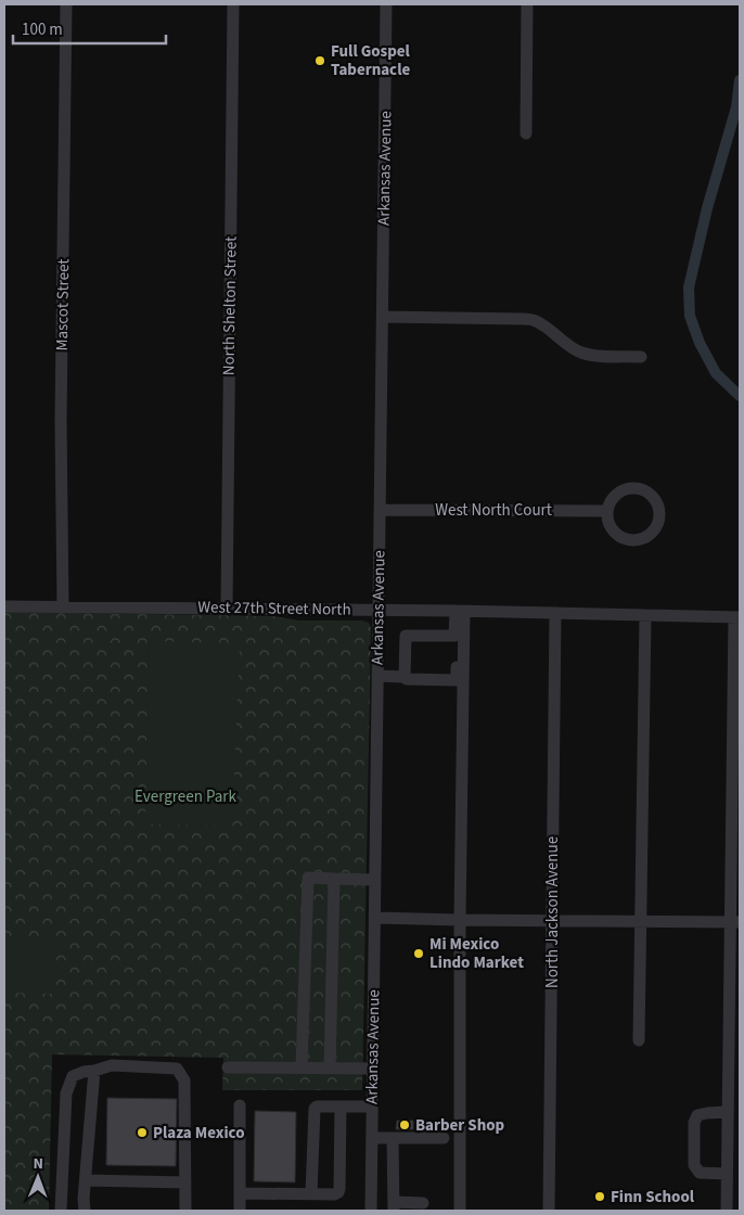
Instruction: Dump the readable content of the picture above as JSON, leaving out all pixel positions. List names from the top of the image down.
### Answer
{
  "streets": {
    "street": [
      "Arkansas Avenue",
      "Mascot Street",
      "North Shelton Street",
      "West North Court",
      "West 27th Street North",
      "North Jackson Avenue"
    ]
  },
  "crossings": [
    ["Arkansas Avenue", "West North Court"],
    ["Arkansas Avenue", "West 27th Street North"],
    ["Mascot Street", "West 27th Street North"],
    ["North Shelton Street", "West 27th Street North"],
    ["West 27th Street North", "North Jackson Avenue"]
  ],
  "parks": ["Evergreen Park"],
  "places": [
    "Full Gospel Tabernacle",
    "Mi Mexico Lindo Market",
    "Barber Shop",
    "Plaza Mexico",
    "Finn School"
  ],
  "scale_bar": "100 m",
  "north": "top"
}
